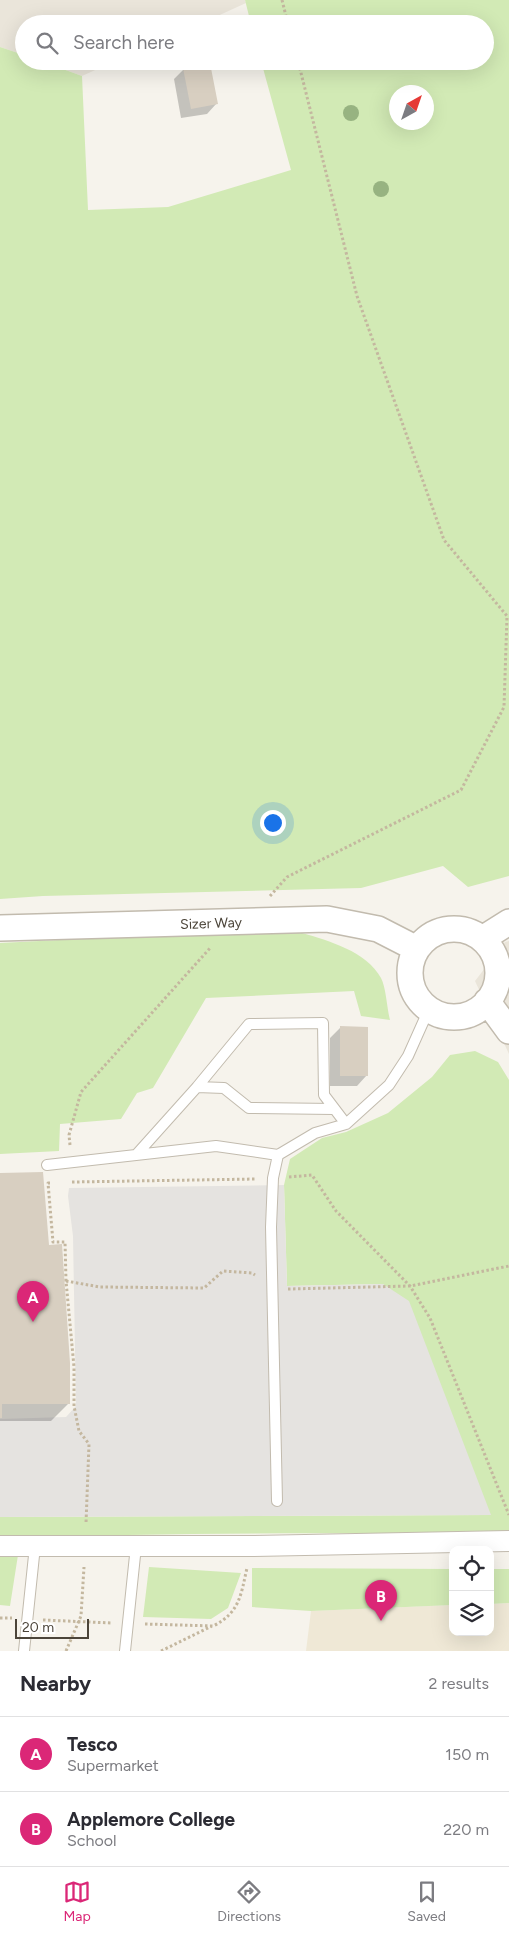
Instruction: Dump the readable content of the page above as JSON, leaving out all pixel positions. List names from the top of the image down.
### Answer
{
  "streets": {
    "street": ["Sizer Way"]
  },
  "scale_bar": "20 m",
  "north": "top right",
  "page": {
    "search": "Search here",
    "pins": ["A", "B"],
    "scale": "20 m",
    "heading": ["Nearby", "2 results"],
    "list": [
      {
        "mark": "A",
        "name": "Tesco",
        "note": "Supermarket",
        "value": "150 m"
      },
      {
        "mark": "B",
        "name": "Applemore College",
        "note": "School",
        "value": "220 m"
      }
    ],
    "nav": ["Map", "Directions", "Saved"]
  }
}
